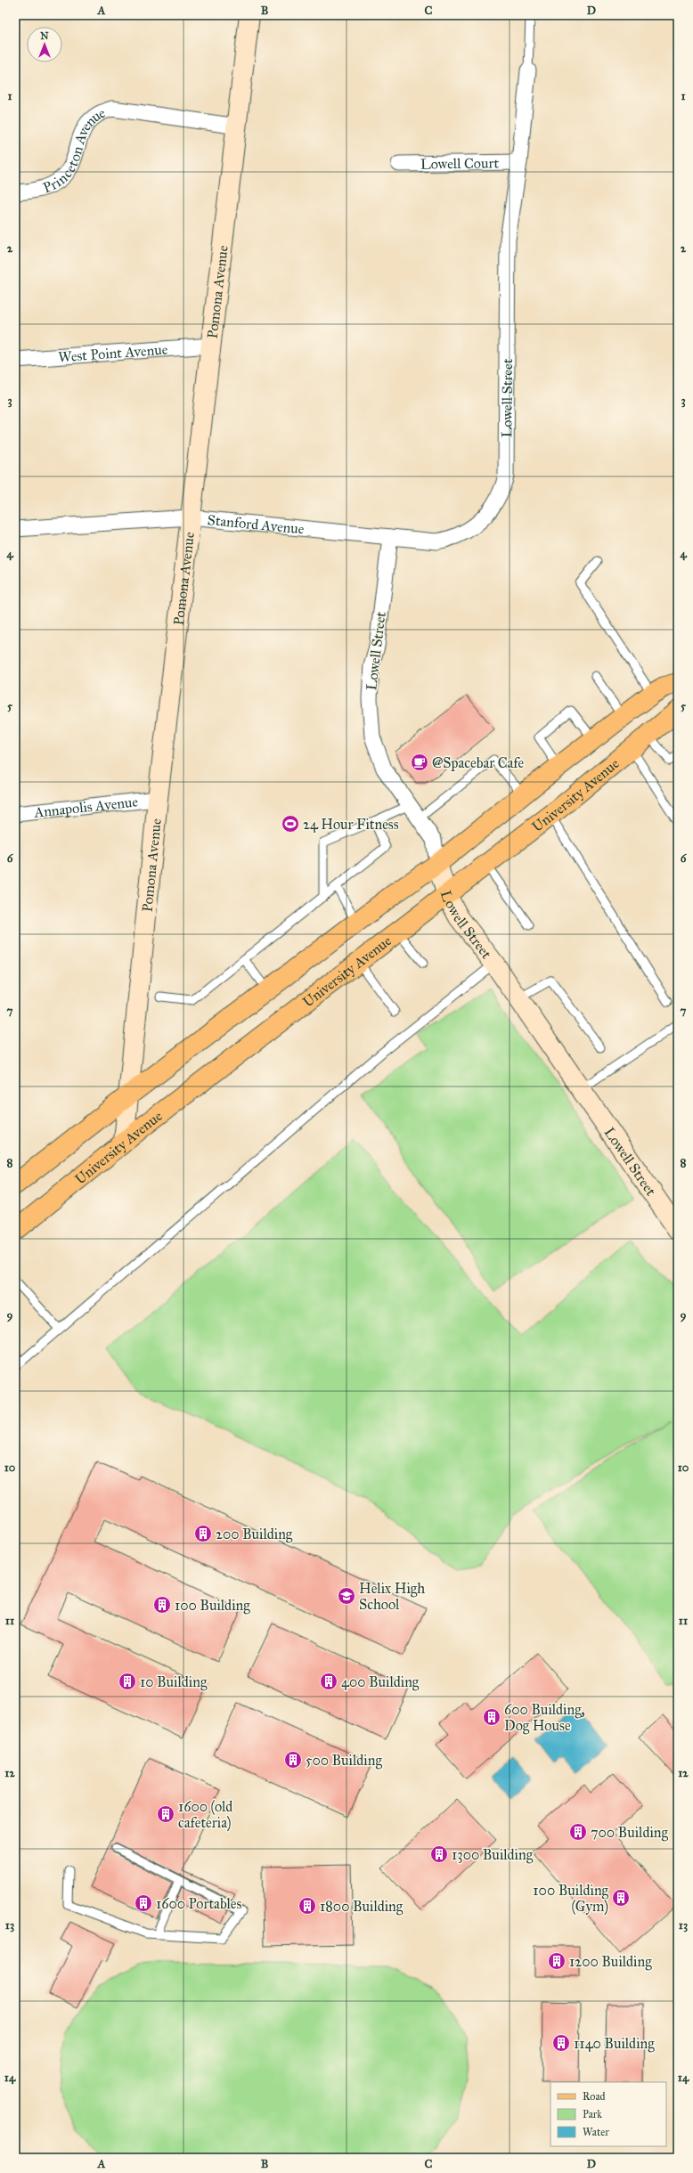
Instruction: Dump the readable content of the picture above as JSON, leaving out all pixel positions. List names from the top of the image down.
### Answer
{
  "streets": {
    "main road": ["University Avenue"],
    "street": [
      "Princeton Avenue",
      "Lowell Court",
      "Pomona Avenue",
      "West Point Avenue",
      "Lowell Street",
      "Stanford Avenue",
      "Annapolis Avenue"
    ]
  },
  "crossings": [
    ["Princeton Avenue", "Pomona Avenue"],
    ["Lowell Court", "Lowell Street"],
    ["Pomona Avenue", "West Point Avenue"],
    ["Pomona Avenue", "Stanford Avenue"],
    ["Pomona Avenue", "University Avenue"],
    ["Pomona Avenue", "Annapolis Avenue"],
    ["Lowell Street", "Stanford Avenue"],
    ["Lowell Street", "University Avenue"]
  ],
  "places": {
    "cafe": ["@Spacebar Cafe"],
    "sports": ["24 Hour Fitness"],
    "building": [
      "200 Building",
      "100 Building",
      "10 Building",
      "400 Building",
      "600 Building, Dog House",
      "500 Building",
      "1600 (old cafeteria)",
      "700 Building",
      "1300 Building",
      "100 Building (Gym)",
      "1600 Portables",
      "1800 Building",
      "1200 Building",
      "1140 Building"
    ],
    "school or university": ["Helix High School"]
  },
  "legend": ["Road", "Park", "Water"],
  "north": "top",
  "grid": {
    "columns": [
      "A",
      "B",
      "C",
      "D"
    ],
    "rows": [
      "1",
      "2",
      "3",
      "4",
      "5",
      "6",
      "7",
      "8",
      "9",
      "10",
      "11",
      "12",
      "13",
      "14"
    ]
  }
}
